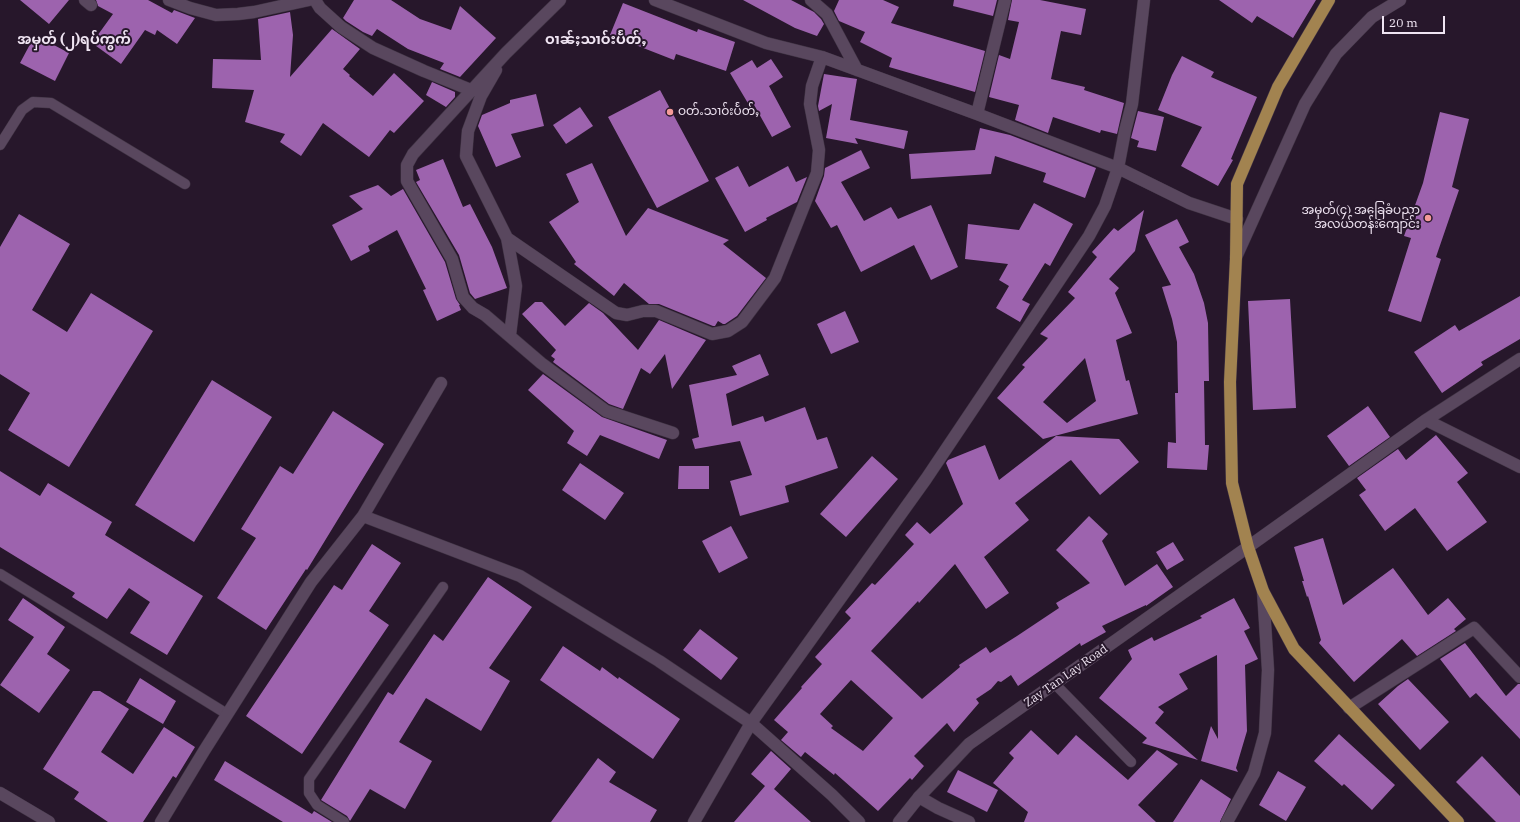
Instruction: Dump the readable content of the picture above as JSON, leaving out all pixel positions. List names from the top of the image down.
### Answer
{
  "streets": {
    "street": ["Zay Tan Lay Road"]
  },
  "districts": ["အမှတ် (၂)ရပ်ကွက်", "ဝၢၼ်ႈသၢဝ်းပႅတ်ႇ"],
  "places": ["ဝတ်ႉသၢဝ်းပႅတ်ႇ", "အမှတ်(၄) အခြေခံပညာ အလယ်တန်းကျောင်း"],
  "scale_bar": "20 m"
}
